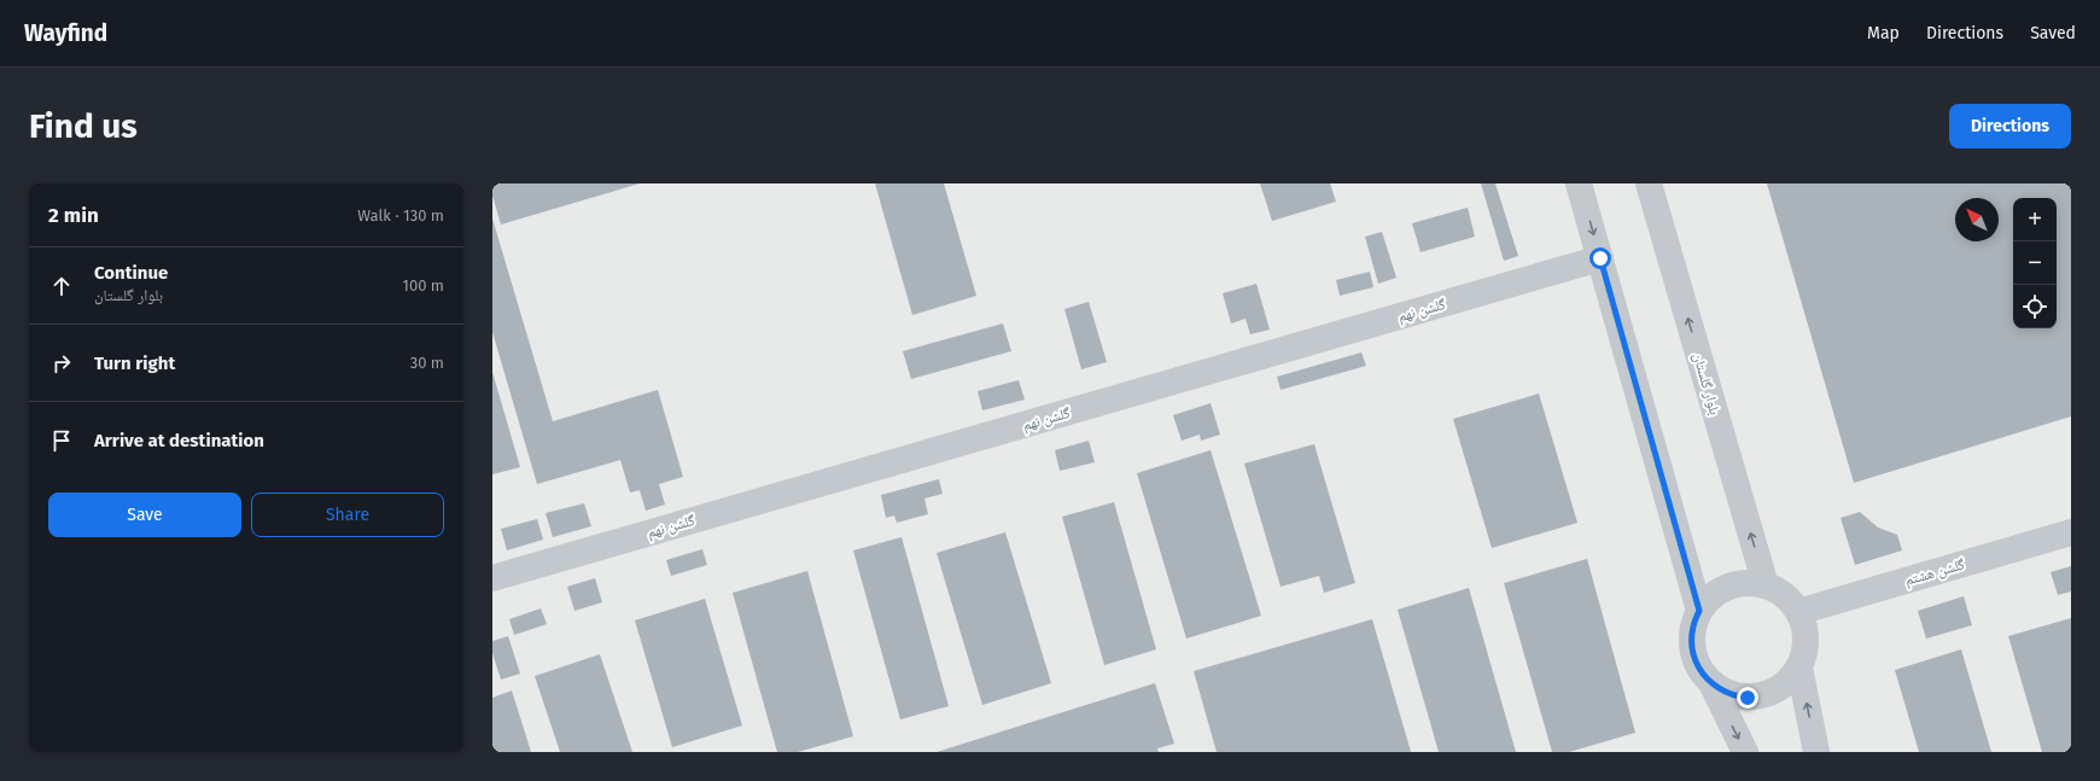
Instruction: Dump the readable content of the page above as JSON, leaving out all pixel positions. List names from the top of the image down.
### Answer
{
  "streets": {
    "street": ["گلشن نهم", "بلوار گلستان", "گلشن هشتم"]
  },
  "crossings": [
    ["بلوار گلستان", "گلشن هشتم"]
  ],
  "north": "top left",
  "page": {
    "header": "Wayfind",
    "nav": ["Map", "Directions", "Saved"],
    "buttons": [
      "Directions",
      ["Save", "Share"]
    ],
    "title": "Find us",
    "heading": ["2 min", "Walk · 130 m"],
    "map_buttons": ["+", "−"],
    "list": [
      ["Continue", "بلوار گلستان", "100 m"],
      ["Turn right", "30 m"],
      "Arrive at destination"
    ]
  }
}
